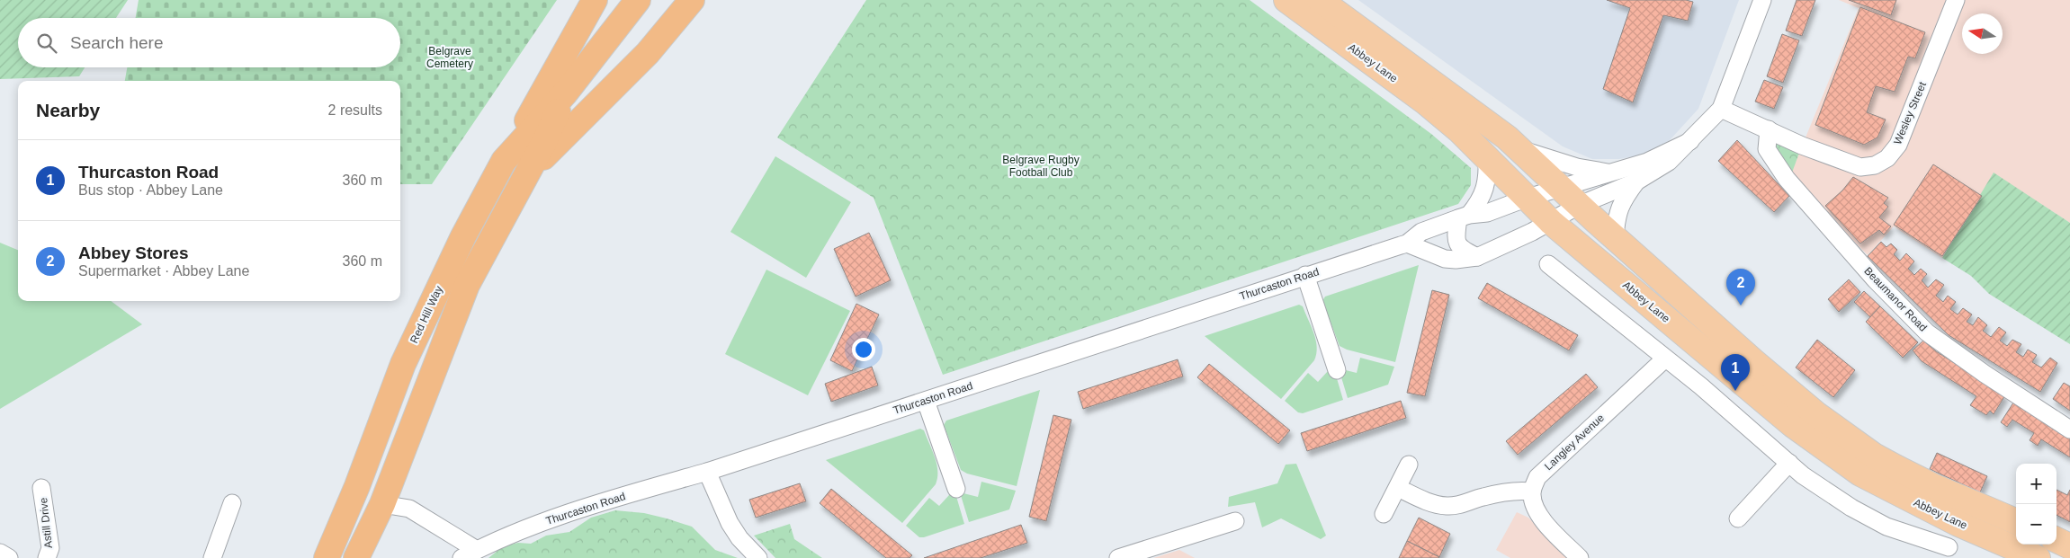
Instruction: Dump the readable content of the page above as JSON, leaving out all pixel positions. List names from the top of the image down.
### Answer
{
  "streets": {
    "highway": ["Red Hill Way"],
    "main road": ["Abbey Lane"],
    "street": [
      "Wesley Street",
      "Thurcaston Road",
      "Beaumanor Road",
      "Langley Avenue",
      "Astill Drive"
    ]
  },
  "crossings": [
    ["Abbey Lane", "Thurcaston Road"],
    ["Wesley Street", "Thurcaston Road"],
    ["Wesley Street", "Beaumanor Road"]
  ],
  "parks": ["Belgrave Cemetery", "Belgrave Rugby Football Club"],
  "north": "left",
  "page": {
    "search": "Search here",
    "heading": ["Nearby", "2 results"],
    "list": [
      {
        "mark": "1",
        "name": "Thurcaston Road",
        "note": "Bus stop · Abbey Lane",
        "value": "360 m"
      },
      {
        "mark": "2",
        "name": "Abbey Stores",
        "note": "Supermarket · Abbey Lane",
        "value": "360 m"
      }
    ],
    "pins": ["2", "1"],
    "map_buttons": ["+", "−"]
  }
}
